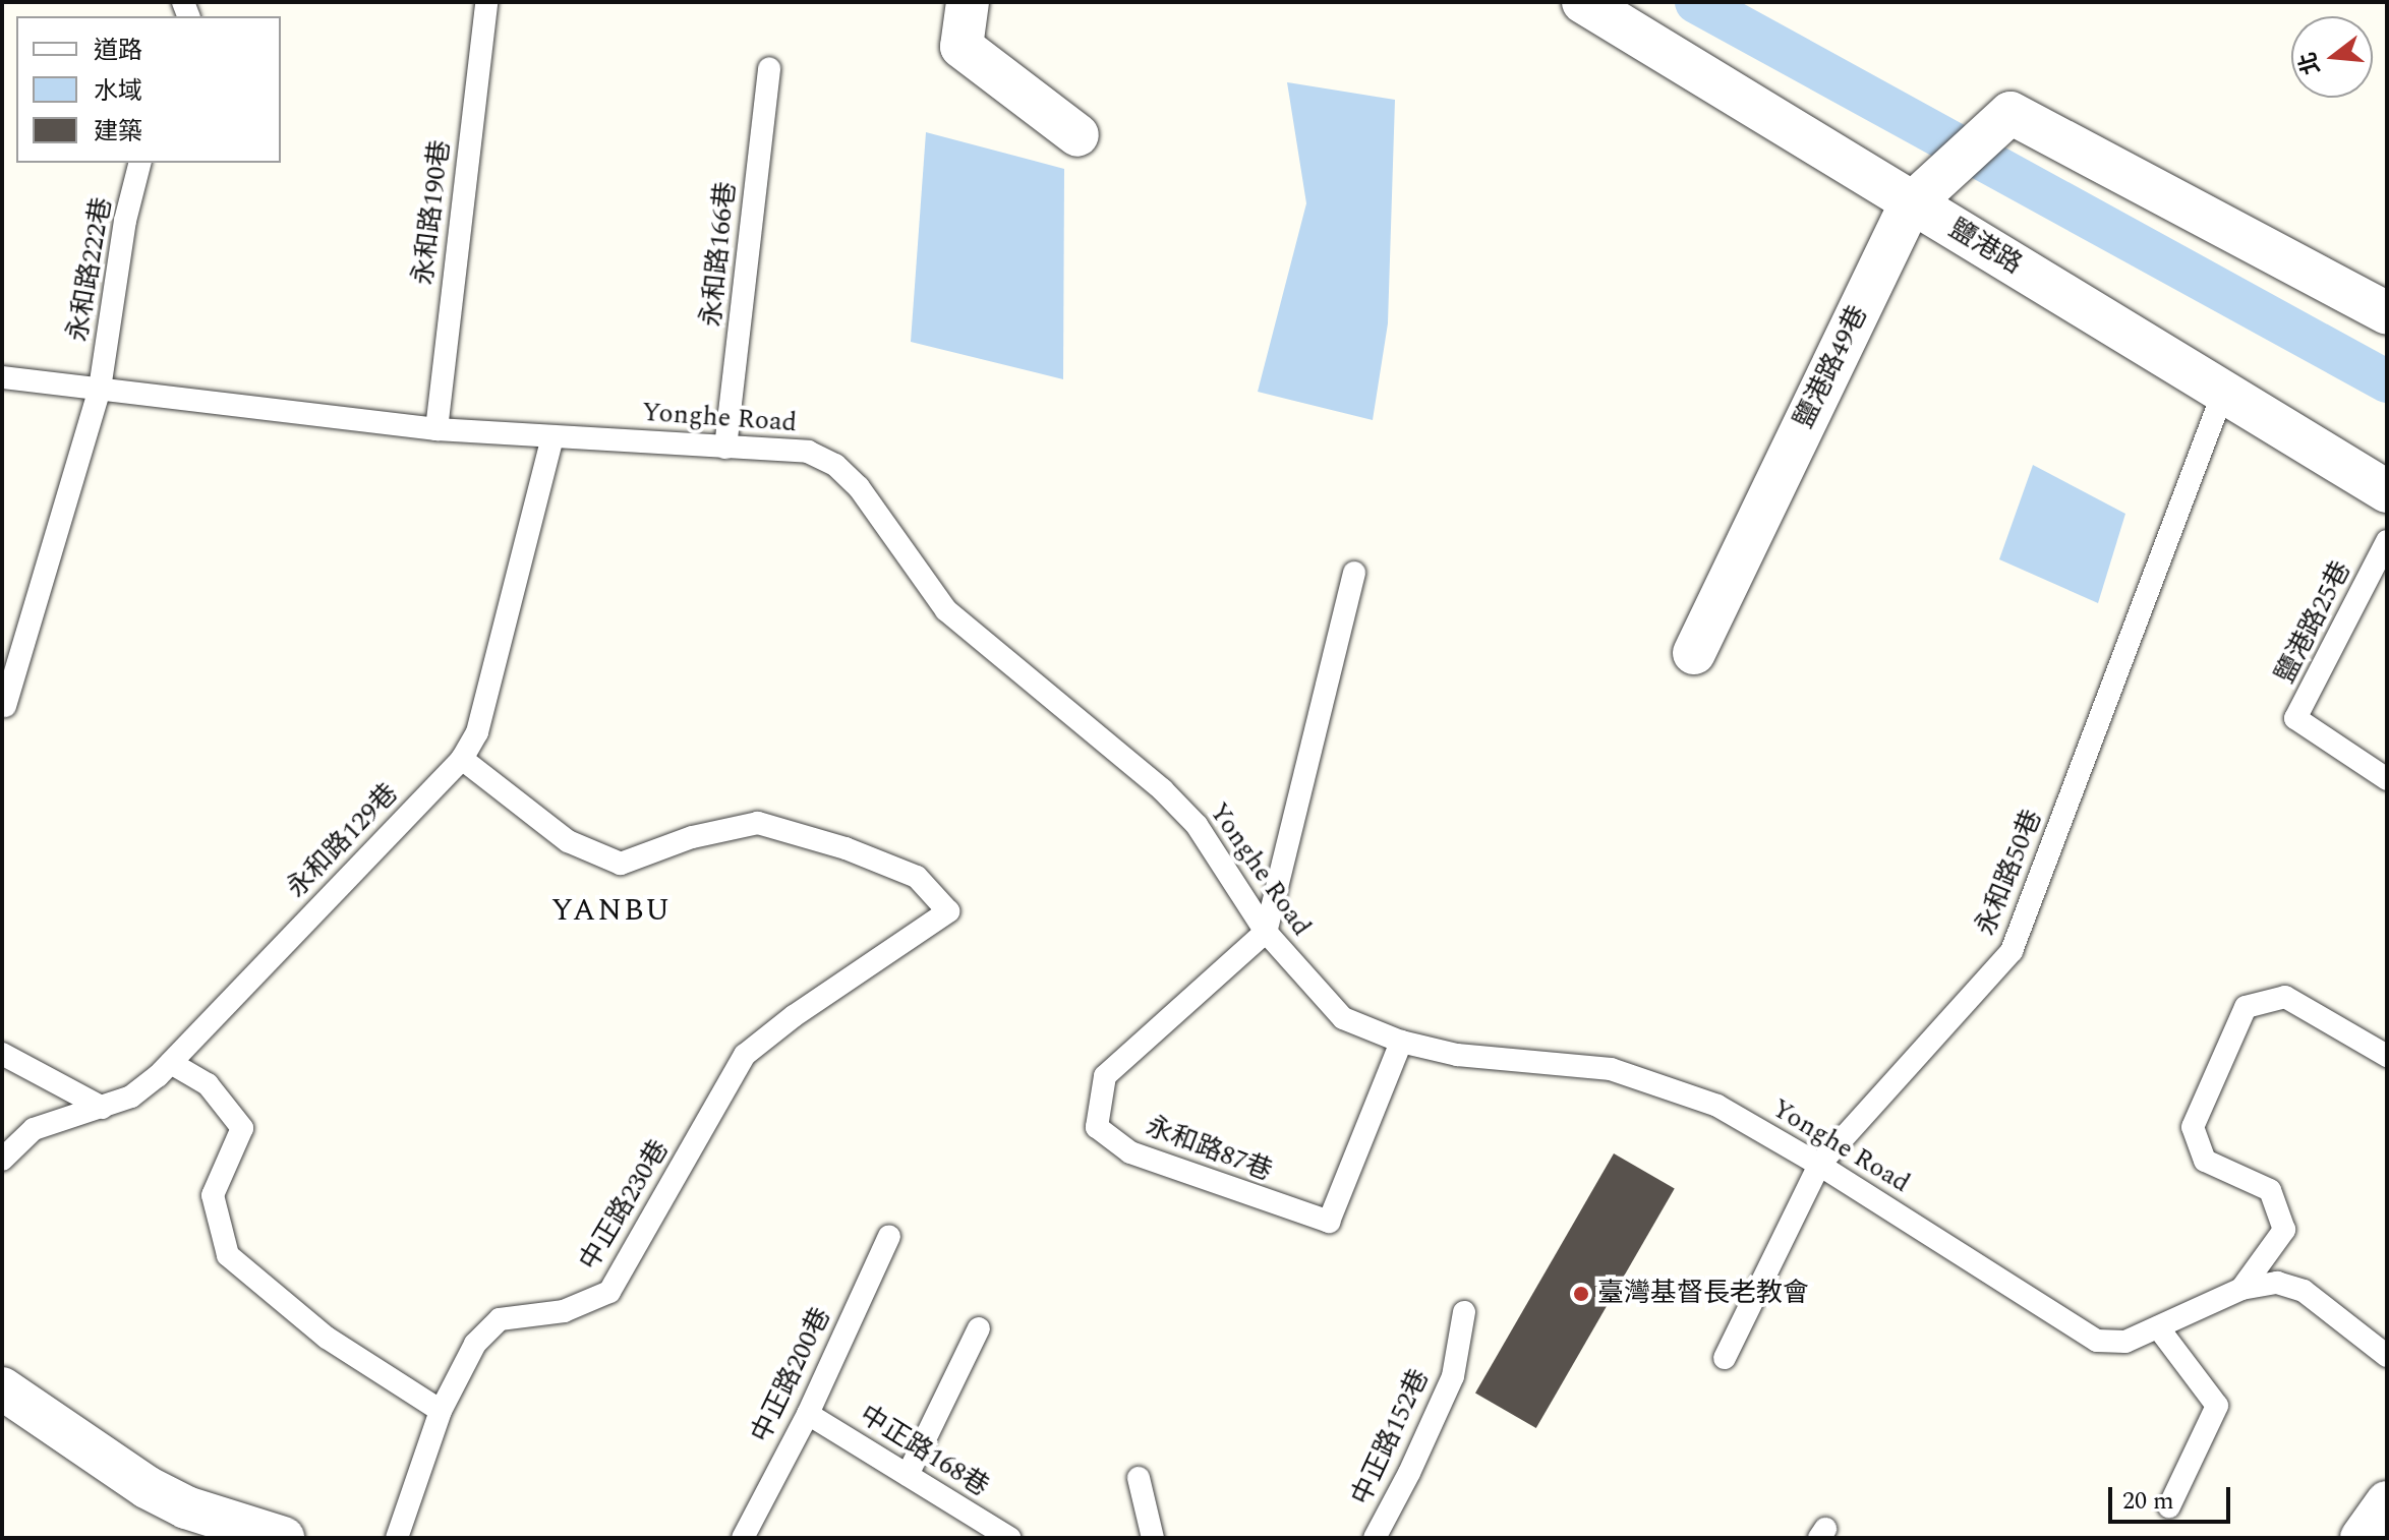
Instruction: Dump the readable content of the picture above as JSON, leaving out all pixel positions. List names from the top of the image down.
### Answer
{
  "streets": {
    "street": ["鹽港路", "鹽港路49巷"],
    "lane": [
      "永和路190巷",
      "永和路166巷",
      "永和路222巷",
      "Yonghe Road",
      "鹽港路25巷",
      "永和路129巷",
      "永和路50巷",
      "永和路87巷",
      "中正路230巷",
      "中正路200巷",
      "中正路152巷",
      "中正路168巷"
    ]
  },
  "crossings": [
    ["永和路190巷", "Yonghe Road"],
    ["鹽港路", "鹽港路49巷"],
    ["鹽港路", "永和路50巷"],
    ["永和路166巷", "Yonghe Road"],
    ["永和路222巷", "Yonghe Road"],
    ["Yonghe Road", "永和路129巷"],
    ["Yonghe Road", "永和路50巷"],
    ["Yonghe Road", "永和路87巷"],
    ["永和路129巷", "中正路230巷"],
    ["中正路200巷", "中正路168巷"]
  ],
  "districts": ["YANBU"],
  "places": ["臺灣基督長老教會"],
  "legend": ["道路", "水域", "建築"],
  "scale_bar": "20 m",
  "north": "left"
}
